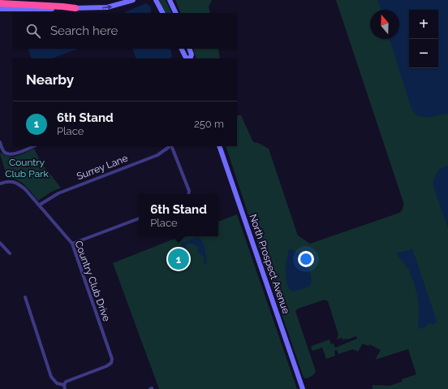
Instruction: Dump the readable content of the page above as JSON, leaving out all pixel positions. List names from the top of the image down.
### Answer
{
  "streets": {
    "main road": ["North Prospect Avenue"],
    "street": ["Surrey Lane", "Country Club Drive"]
  },
  "crossings": [
    ["Surrey Lane", "Country Club Drive"]
  ],
  "parks": ["Country Club Park"],
  "north": "top",
  "page": {
    "map_buttons": ["+", "−"],
    "search": "Search here",
    "heading": "Nearby",
    "list": [
      {
        "mark": "1",
        "name": "6th Stand",
        "note": "Place",
        "value": "250 m"
      }
    ],
    "popup": ["6th Stand", "Place"],
    "pins": "1"
  }
}
